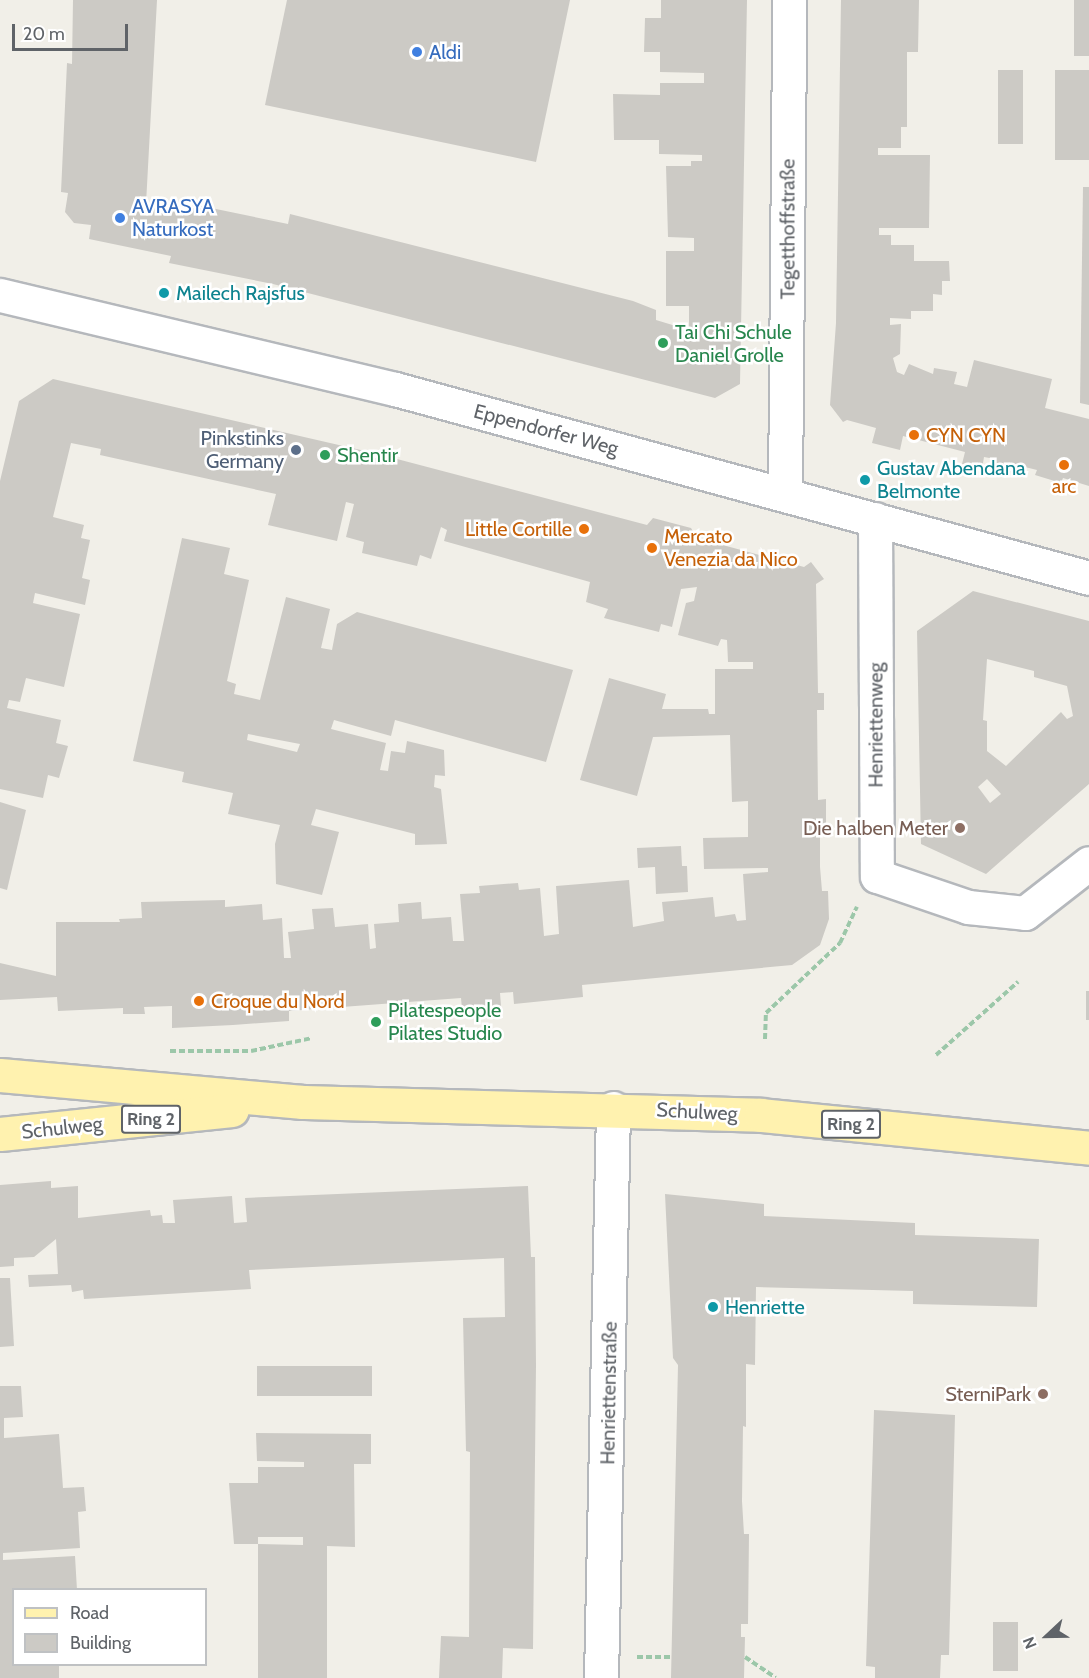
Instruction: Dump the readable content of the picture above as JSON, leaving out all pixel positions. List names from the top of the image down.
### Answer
{
  "streets": {
    "main road": ["Schulweg", "Ring 2"],
    "street": [
      "Tegetthoffstraße",
      "Eppendorfer Weg",
      "Henriettenweg",
      "Henriettenstraße"
    ]
  },
  "crossings": [
    ["Tegetthoffstraße", "Eppendorfer Weg"],
    ["Eppendorfer Weg", "Henriettenweg"],
    ["Schulweg", "Henriettenstraße"]
  ],
  "places": [
    "Aldi",
    "AVRASYA Naturkost",
    "Mailech Rajsfus",
    "Tai Chi Schule Daniel Grolle",
    "CYN CYN",
    "Pinkstinks Germany",
    "Shentir",
    "arc",
    "Gustav Abendana Belmonte",
    "Little Cortille",
    "Mercato Venezia da Nico",
    "Die halben Meter",
    "Croque du Nord",
    "Pilatespeople Pilates Studio",
    "Henriette",
    "SterniPark"
  ],
  "legend": ["Road", "Building"],
  "scale_bar": "20 m",
  "north": "left"
}
